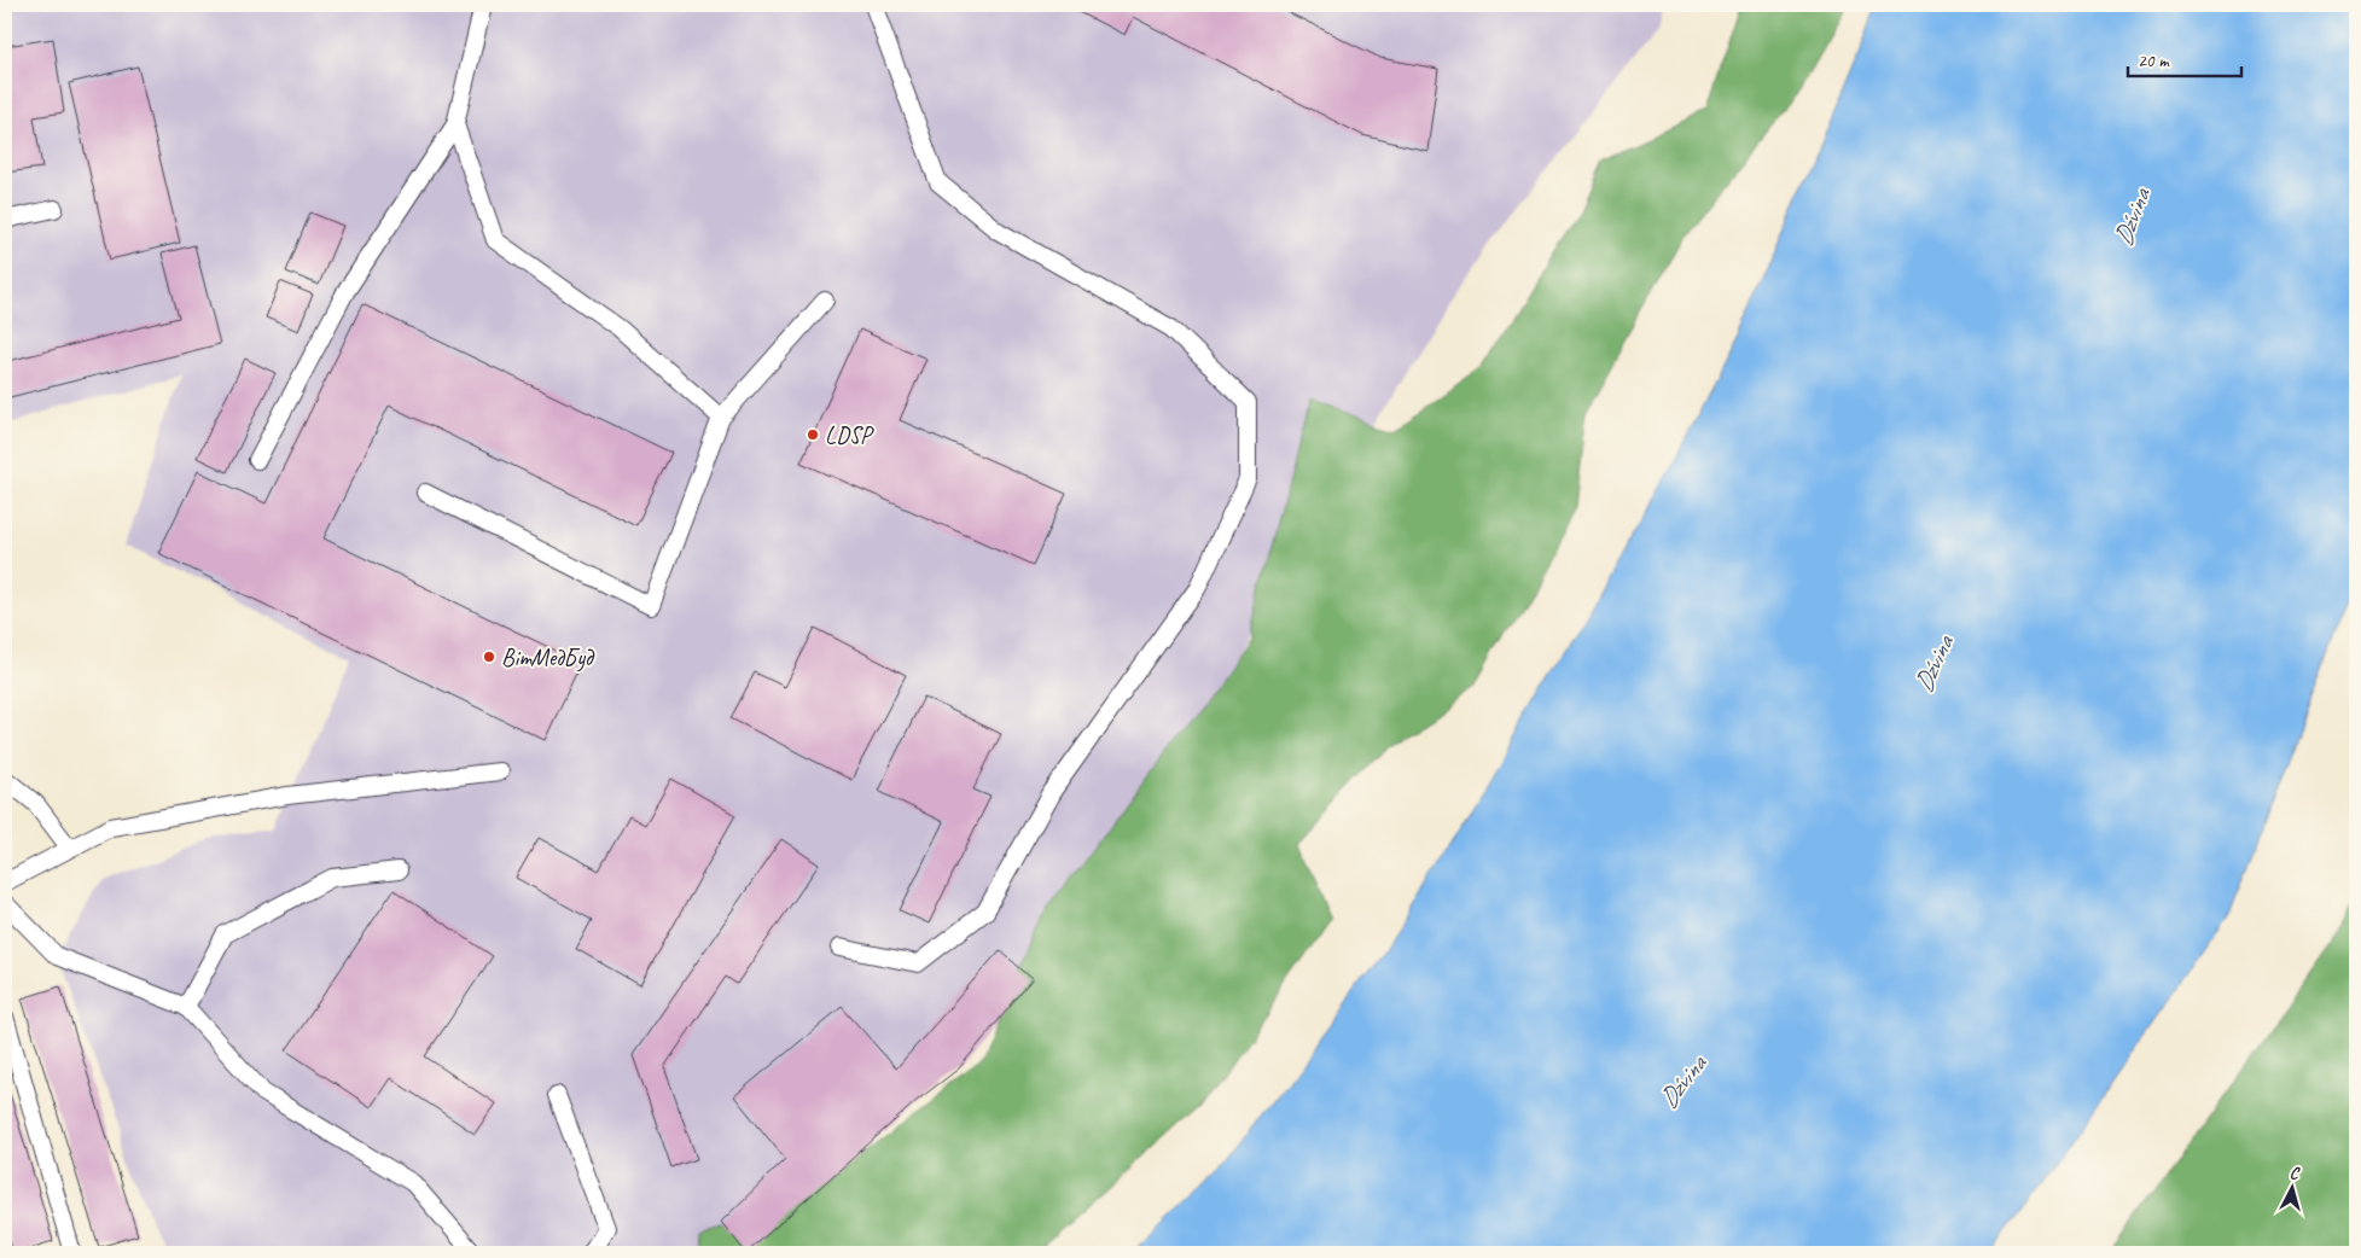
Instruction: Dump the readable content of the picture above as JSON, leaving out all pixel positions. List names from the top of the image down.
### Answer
{
  "water": ["Dźvina"],
  "places": ["LDSP", "ВітМедБуд"],
  "scale_bar": "20 m",
  "north": "top"
}
